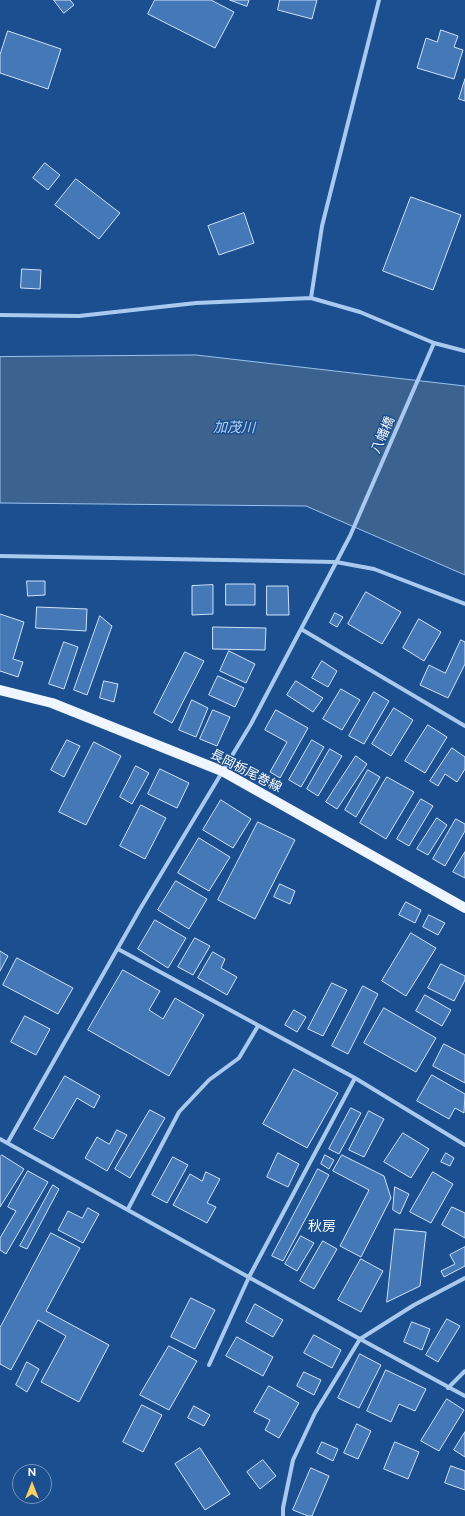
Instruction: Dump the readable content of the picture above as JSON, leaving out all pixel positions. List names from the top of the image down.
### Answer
{
  "streets": {
    "main road": ["長岡栃尾巻線"],
    "street": ["八幡橋"]
  },
  "crossings": [
    ["八幡橋", "長岡栃尾巻線"]
  ],
  "districts": ["秋房"],
  "water": ["加茂川"],
  "north": "top"
}
